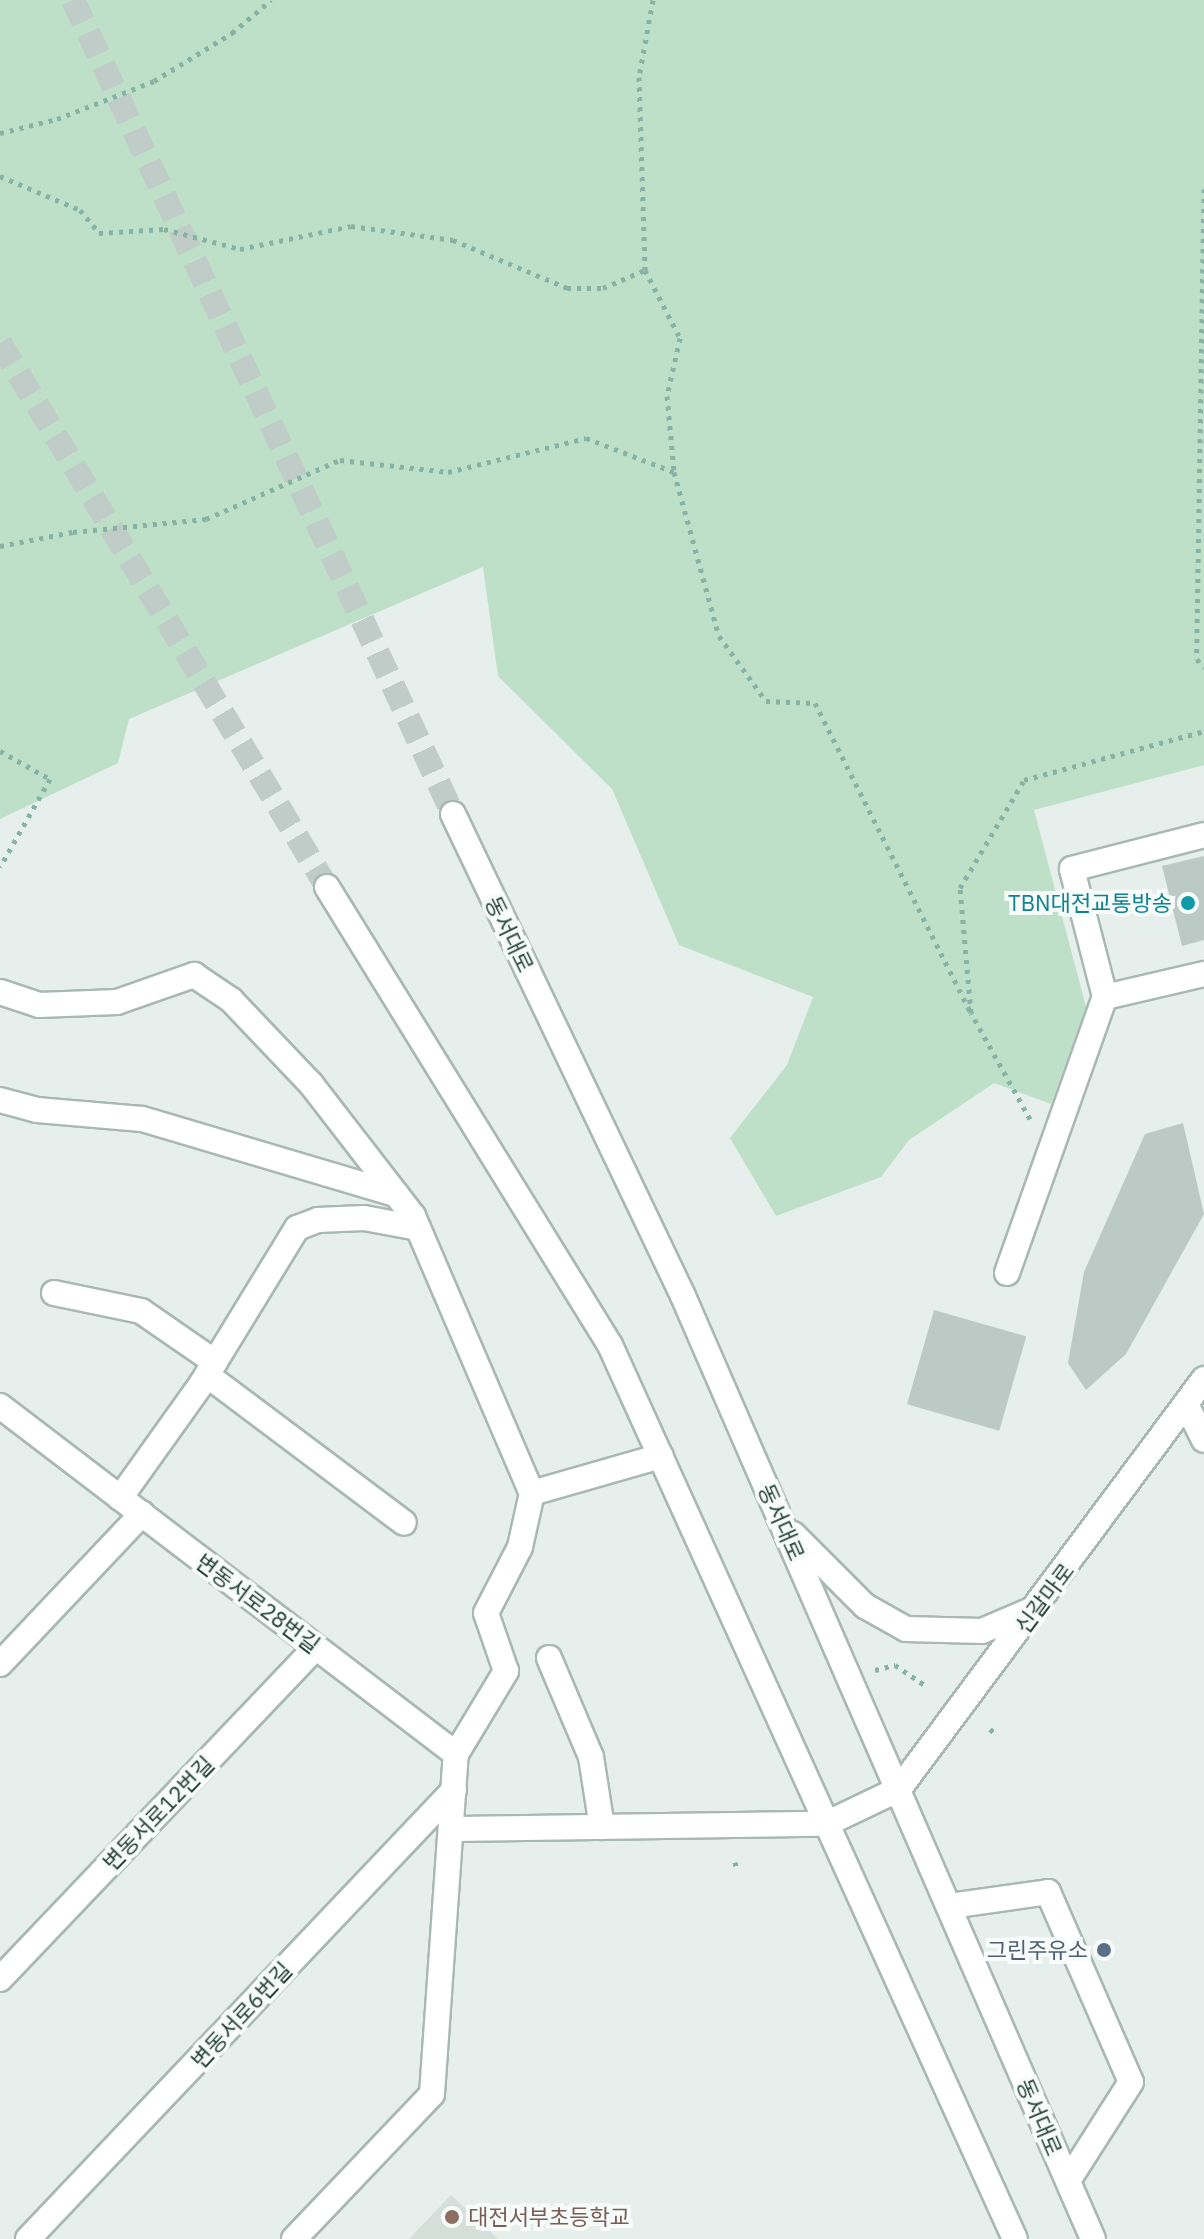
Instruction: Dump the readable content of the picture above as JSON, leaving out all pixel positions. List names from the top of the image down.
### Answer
{
  "streets": {
    "street": [
      "동서대로",
      "신갈마로",
      "변동서로28번길",
      "변동서로12번길",
      "변동서로6번길"
    ]
  },
  "crossings": [
    ["동서대로", "신갈마로"],
    ["변동서로28번길", "변동서로12번길"]
  ],
  "places": ["TBN대전교통방송", "그린주유소", "대전서부초등학교"]
}
